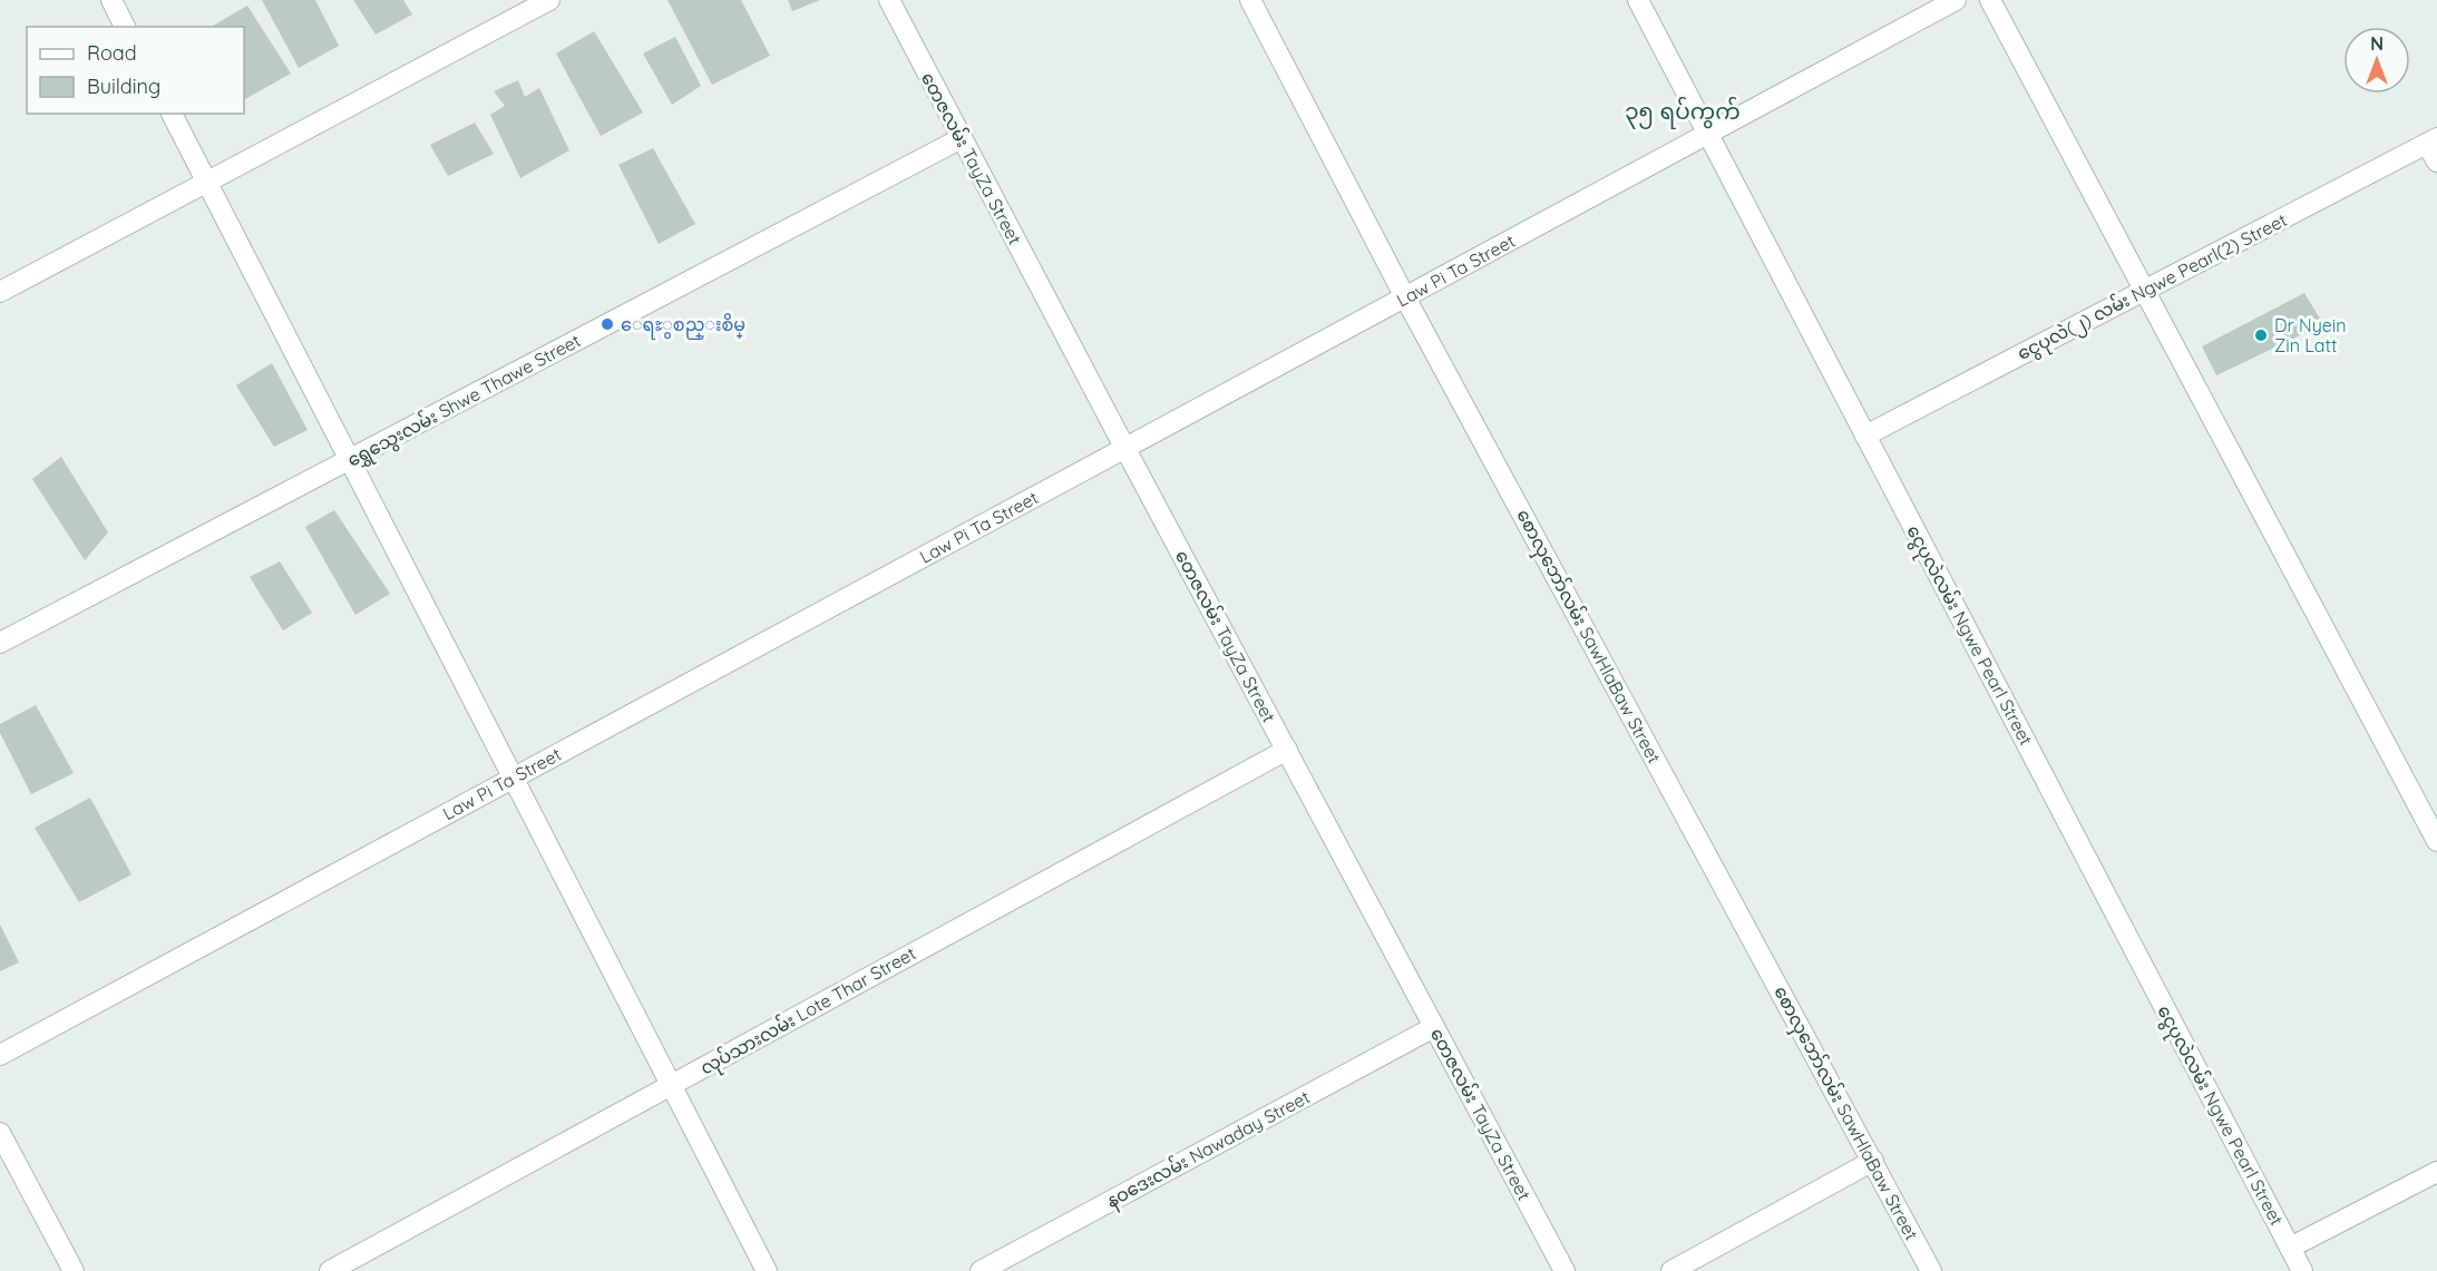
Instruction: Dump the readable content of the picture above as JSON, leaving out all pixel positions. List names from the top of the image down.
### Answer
{
  "streets": {
    "street": [
      "တေဇလမ်း TayZa Street",
      "Law Pi Ta Street",
      "ငွေပုလဲ(၂) လမ်း Ngwe Pearl(2) Street",
      "ရွှေသွေးလမ်း Shwe Thawe Street",
      "ငွေပုလဲလမ်း Ngwe Pearl Street",
      "စောလှဘော်လမ်း SawHlaBaw Street",
      "လုပ်သားလမ်း Lote Thar Street",
      "နဝဒေးလမ်း Nawaday Street"
    ]
  },
  "crossings": [
    ["တေဇလမ်း TayZa Street", "Law Pi Ta Street"],
    ["တေဇလမ်း TayZa Street", "ရွှေသွေးလမ်း Shwe Thawe Street"],
    ["တေဇလမ်း TayZa Street", "လုပ်သားလမ်း Lote Thar Street"],
    ["တေဇလမ်း TayZa Street", "နဝဒေးလမ်း Nawaday Street"],
    ["Law Pi Ta Street", "ငွေပုလဲလမ်း Ngwe Pearl Street"],
    ["Law Pi Ta Street", "စောလှဘော်လမ်း SawHlaBaw Street"],
    ["ငွေပုလဲ(၂) လမ်း Ngwe Pearl(2) Street", "ငွေပုလဲလမ်း Ngwe Pearl Street"]
  ],
  "districts": ["၃၅ ရပ်ကွက်"],
  "places": ["ေရႊွစည္းစိမ္", "Dr Nyein Zin Latt"],
  "legend": ["Road", "Building"],
  "north": "top"
}
